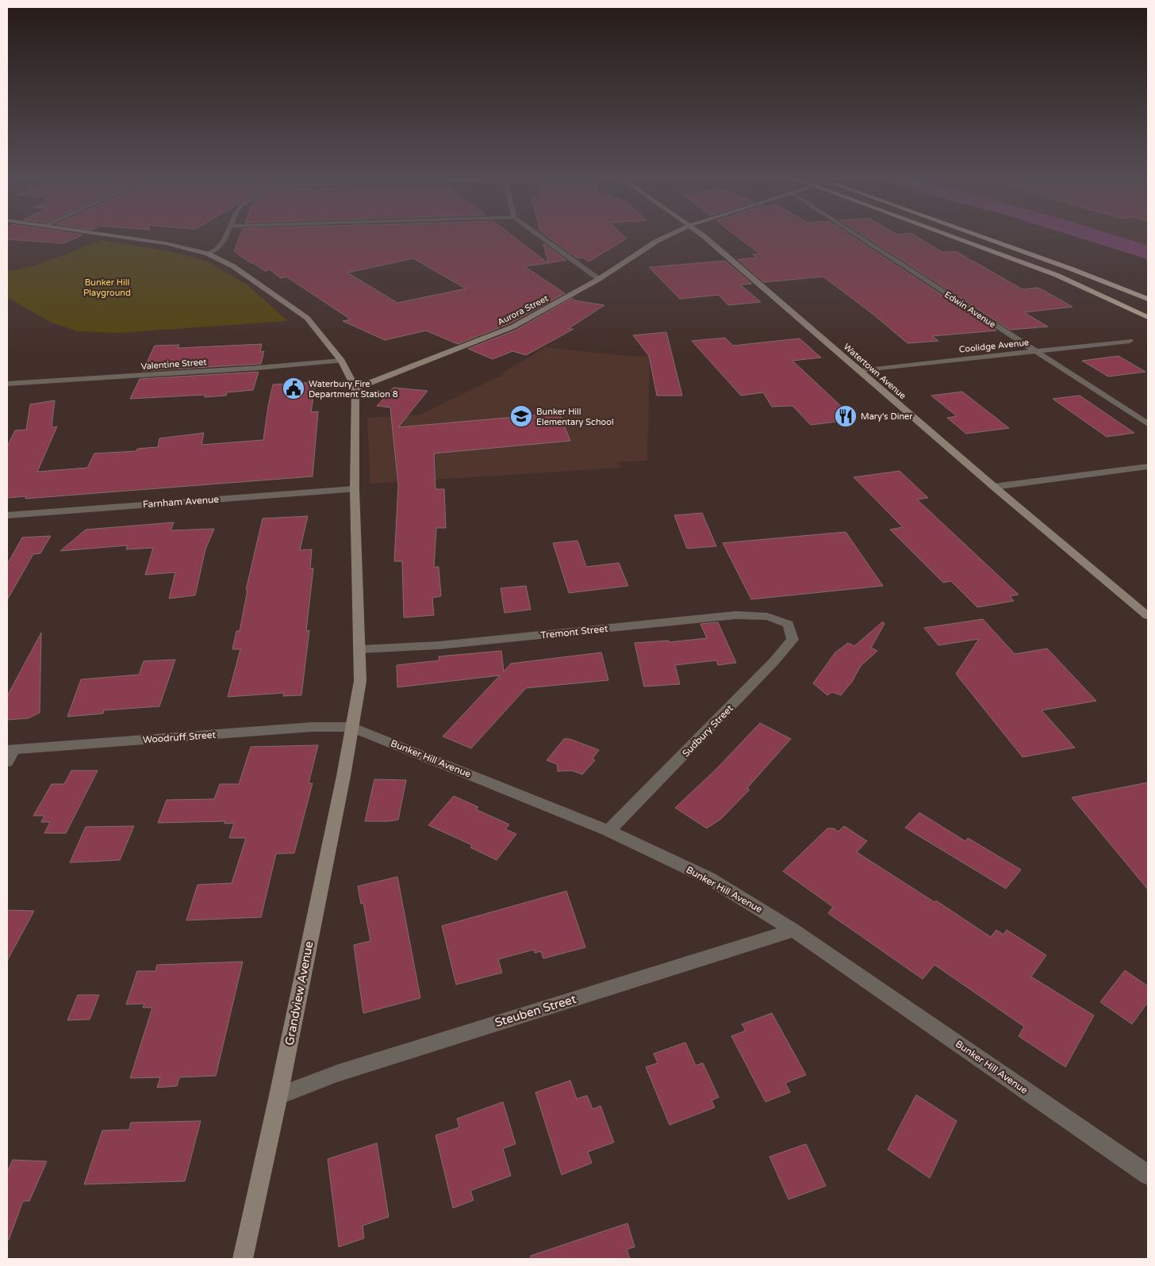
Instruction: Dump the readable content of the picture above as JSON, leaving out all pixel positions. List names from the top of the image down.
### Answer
{
  "streets": {
    "main road": ["Aurora Street", "Watertown Avenue", "Grandview Avenue"],
    "street": [
      "Edwin Avenue",
      "Coolidge Avenue",
      "Valentine Street",
      "Farnham Avenue",
      "Tremont Street",
      "Sudbury Street",
      "Woodruff Street",
      "Bunker Hill Avenue",
      "Steuben Street"
    ]
  },
  "crossings": [
    ["Edwin Avenue", "Coolidge Avenue"],
    ["Coolidge Avenue", "Watertown Avenue"],
    ["Tremont Street", "Sudbury Street"],
    ["Sudbury Street", "Bunker Hill Avenue"],
    ["Woodruff Street", "Bunker Hill Avenue"],
    ["Woodruff Street", "Grandview Avenue"],
    ["Bunker Hill Avenue", "Grandview Avenue"],
    ["Bunker Hill Avenue", "Steuben Street"],
    ["Grandview Avenue", "Steuben Street"]
  ],
  "parks": ["Bunker Hill Playground"],
  "places": {
    "public building": ["Waterbury Fire Department Station 8"],
    "school or university": ["Bunker Hill Elementary School"],
    "restaurant": ["Mary's Diner"]
  }
}
